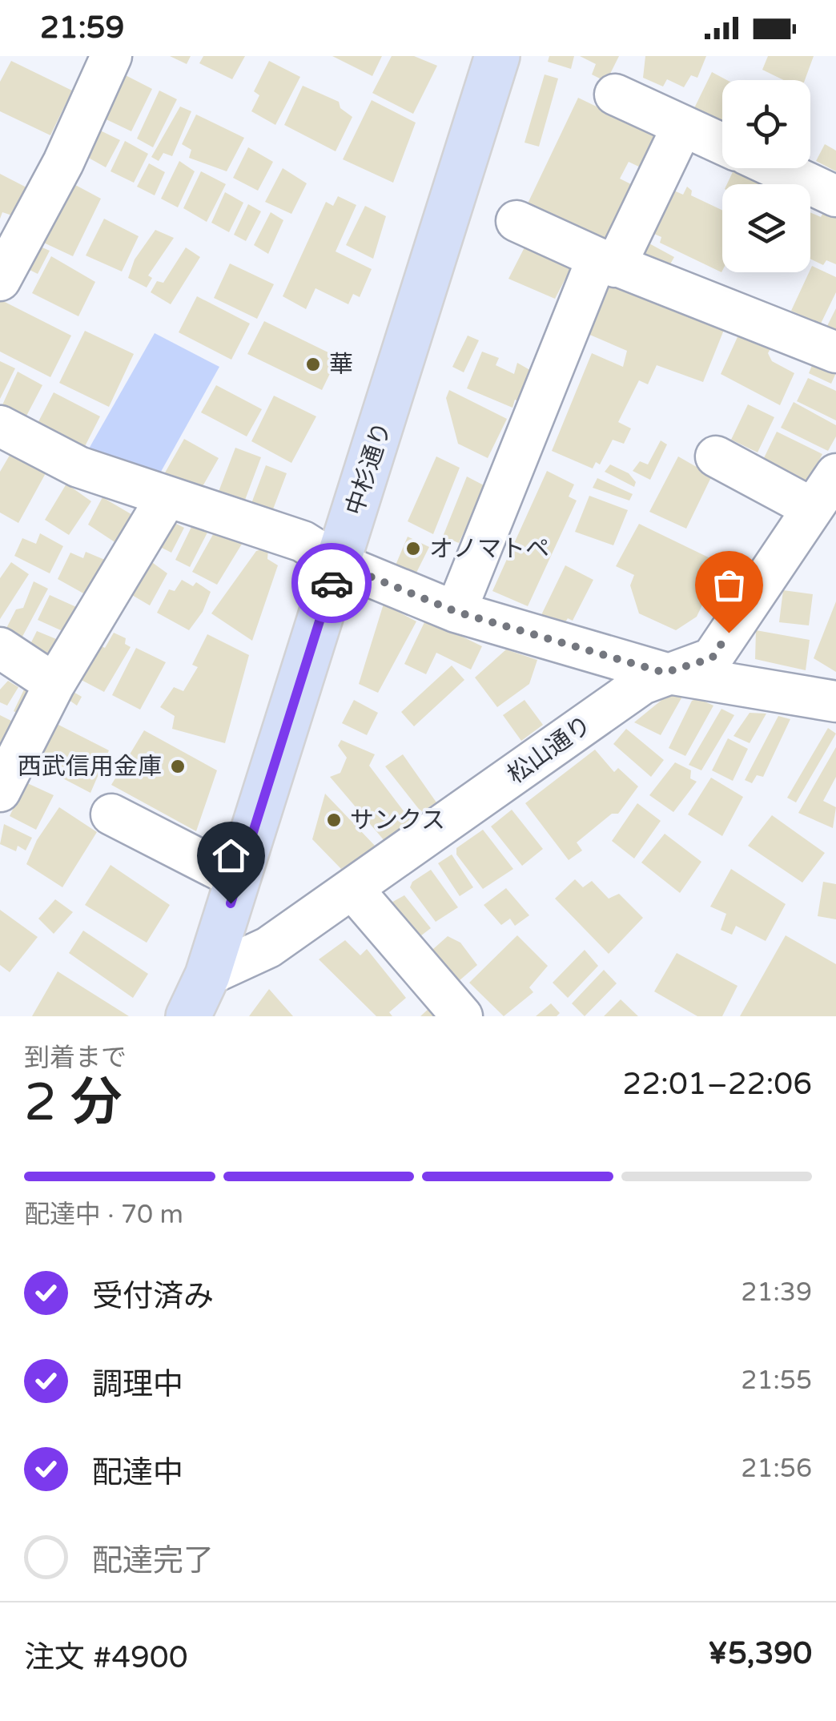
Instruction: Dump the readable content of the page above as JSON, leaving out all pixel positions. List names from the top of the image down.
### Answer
{
  "streets": {
    "main road": ["中杉通り"],
    "street": ["松山通り"]
  },
  "crossings": [
    ["中杉通り", "松山通り"]
  ],
  "places": [
    "華",
    "オノマトペ",
    "西武信用金庫",
    "サンクス"
  ],
  "page": {
    "status": "21:59",
    "heading": ["2 分", "到着まで", "22:01–22:06"],
    "panel": ["注文 #4900", "¥5,390"],
    "bar": "配達中 · 70 m",
    "list": [
      ["受付済み", "21:39"],
      ["調理中", "21:55"],
      ["配達中", "21:56"],
      "配達完了"
    ]
  }
}
